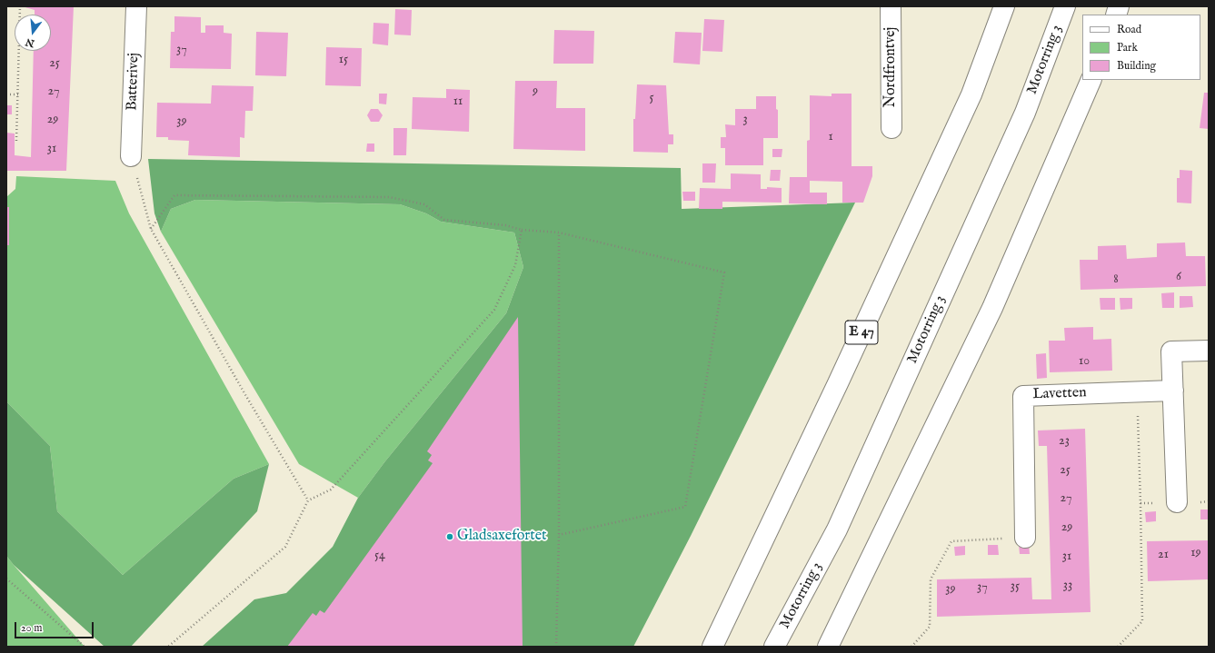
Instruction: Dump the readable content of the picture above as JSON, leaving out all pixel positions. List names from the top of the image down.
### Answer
{
  "streets": {
    "main road": [
      "Motorring 3",
      "Nordfrontvej",
      "Batterivej",
      "E 47",
      "Lavetten"
    ]
  },
  "places": ["Gladsaxefortet"],
  "house_numbers": [
    "37",
    "15",
    "25",
    "27",
    "9",
    "5",
    "11",
    "29",
    "3",
    "39",
    "1",
    "31",
    "6",
    "8",
    "10",
    "23",
    "25",
    "27",
    "29",
    "19",
    "21",
    "54",
    "31",
    "33",
    "35",
    "37",
    "39"
  ],
  "legend": ["Road", "Park", "Building"],
  "scale_bar": "20 m",
  "north": "bottom"
}
